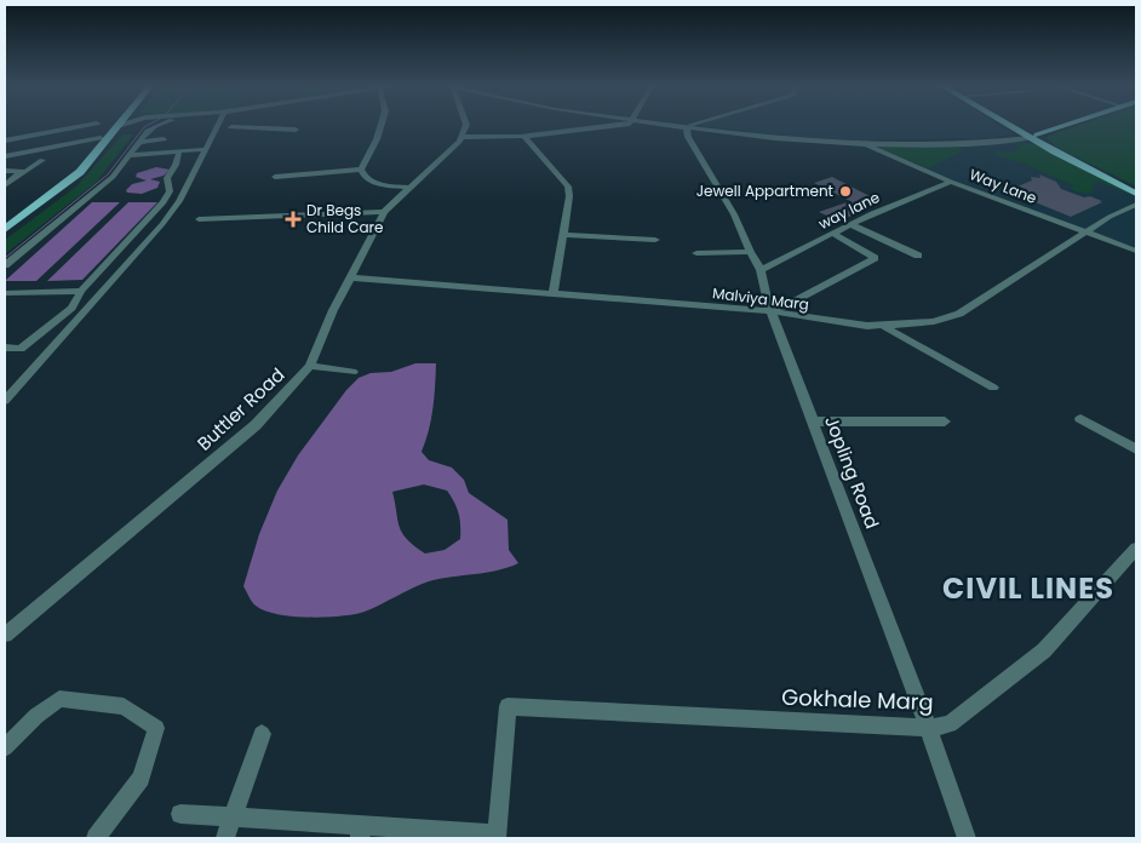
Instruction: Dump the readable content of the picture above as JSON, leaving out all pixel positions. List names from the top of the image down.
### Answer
{
  "streets": {
    "street": [
      "Way Lane",
      "way lane",
      "Malviya Marg",
      "Buttler Road",
      "Jopling Road",
      "Gokhale Marg"
    ]
  },
  "crossings": [
    ["Way Lane", "way lane"],
    ["Way Lane", "Malviya Marg"],
    ["way lane", "Jopling Road"],
    ["Malviya Marg", "Buttler Road"],
    ["Malviya Marg", "Jopling Road"],
    ["Jopling Road", "Gokhale Marg"]
  ],
  "districts": ["CIVIL LINES"],
  "places": {
    "other": ["Jewell Appartment"],
    "health": ["Dr Begs Child Care"]
  }
}
